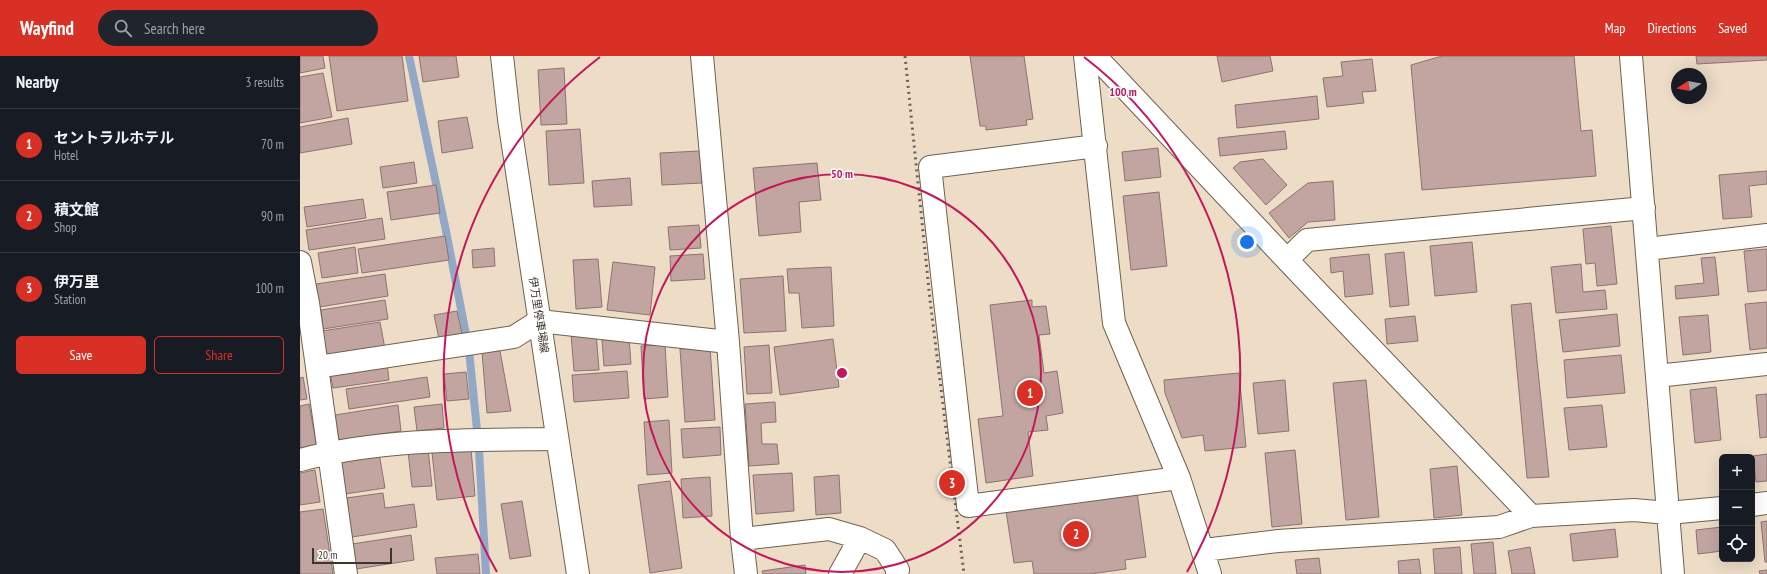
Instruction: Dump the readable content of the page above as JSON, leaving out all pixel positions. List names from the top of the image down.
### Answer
{
  "streets": {
    "street": ["伊万里停車場線"]
  },
  "scale_bar": "20 m",
  "north": "left",
  "page": {
    "header": "Wayfind",
    "search": "Search here",
    "nav": ["Map", "Directions", "Saved"],
    "heading": ["Nearby", "3 results"],
    "list": [
      {
        "mark": "1",
        "name": "セントラルホテル",
        "note": "Hotel",
        "value": "70 m"
      },
      {
        "mark": "2",
        "name": "積文館",
        "note": "Shop",
        "value": "90 m"
      },
      {
        "mark": "3",
        "name": "伊万里",
        "note": "Station",
        "value": "100 m"
      }
    ],
    "buttons": ["Save", "Share"],
    "pins": ["1", "3", "2"],
    "map_buttons": ["+", "−"],
    "scale": "20 m"
  },
  "rings": ["100 m", "50 m"]
}
